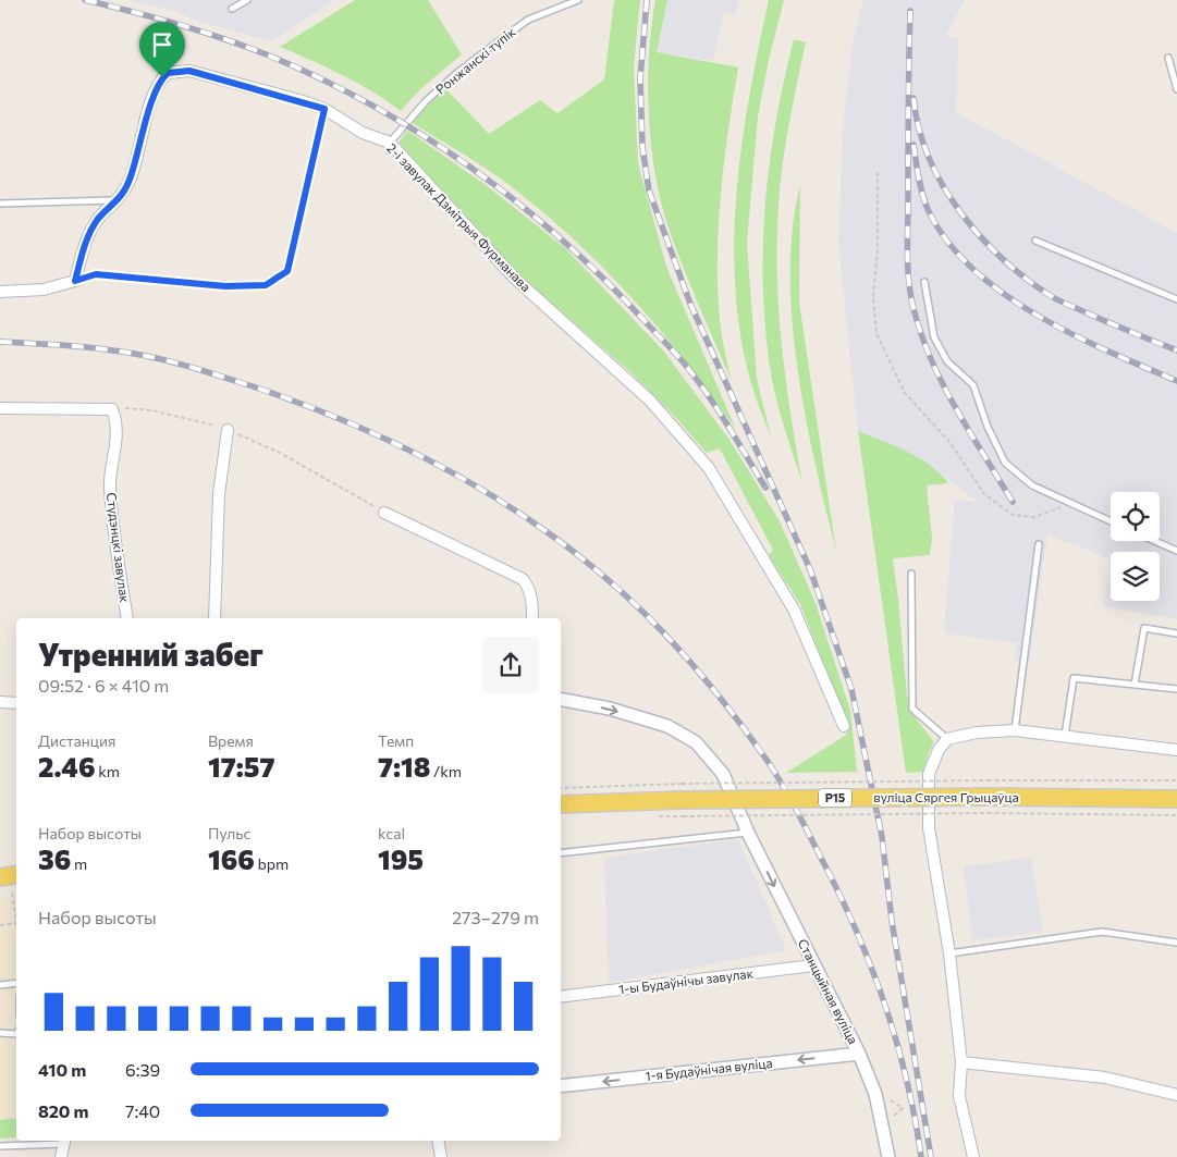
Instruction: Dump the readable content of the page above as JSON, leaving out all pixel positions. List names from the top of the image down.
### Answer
{
  "streets": {
    "main road": ["Р15", "вуліца Сяргея Грыцаўца"],
    "street": [
      "2-і завулак Дзмітрыя Фурманава",
      "Студэнцкі завулак",
      "1-ы Будаўнічы завулак",
      "Станцыйная вуліца",
      "1-я Будаўнічая вуліца"
    ],
    "lane": ["Ронжанскі тупік"]
  },
  "crossings": [
    ["Ронжанскі тупік", "2-і завулак Дзмітрыя Фурманава"],
    ["Р15", "вуліца Сяргея Грыцаўца"],
    ["1-ы Будаўнічы завулак", "Станцыйная вуліца"],
    ["Станцыйная вуліца", "1-я Будаўнічая вуліца"]
  ],
  "one_way": ["Станцыйная вуліца", "1-я Будаўнічая вуліца"],
  "page": {
    "heading": ["Утренний забег", "09:52 · 6 × 410 m"],
    "stats": [
      ["Дистанция", "2.46 km"],
      ["Время", "17:57"],
      ["Темп", "7:18 /km"],
      ["Набор высоты", "36 m"],
      ["Пульс", "166 bpm"],
      ["kcal", "195"]
    ],
    "chart": ["Набор высоты", "273–279 m"],
    "list": [
      {
        "name": "410 m",
        "note": "6:39"
      },
      {
        "name": "820 m",
        "note": "7:40"
      }
    ]
  }
}
